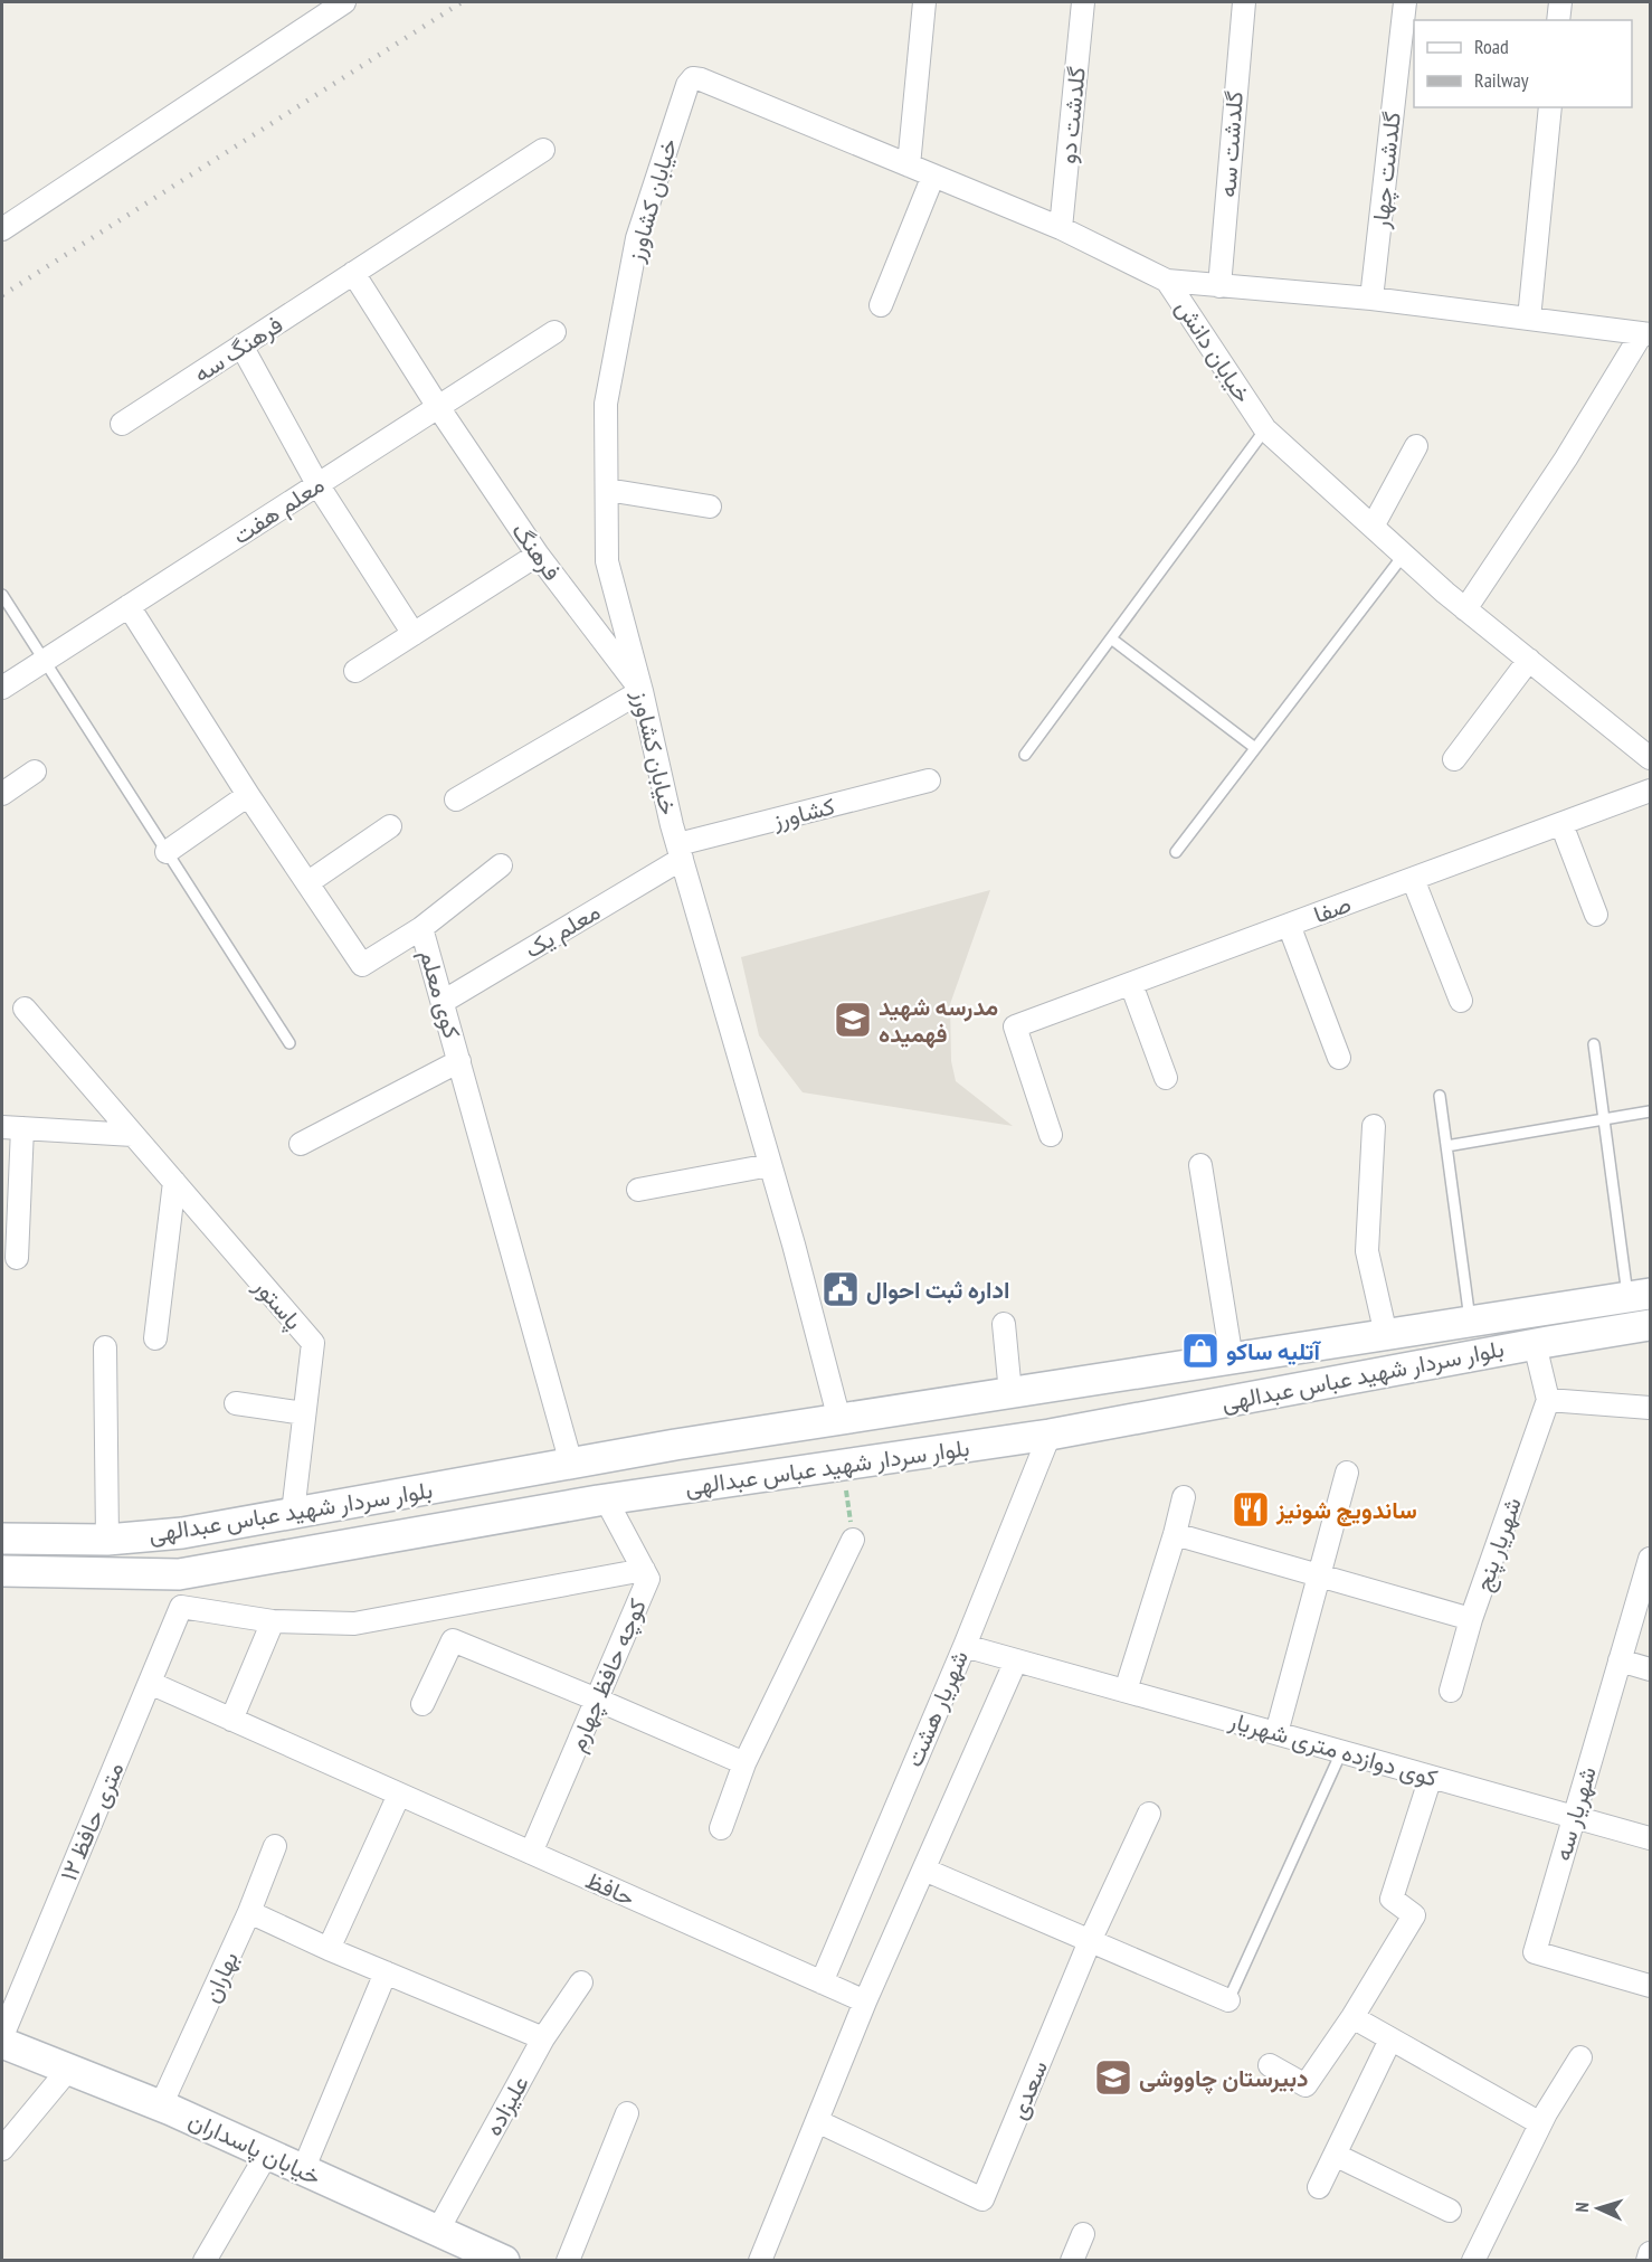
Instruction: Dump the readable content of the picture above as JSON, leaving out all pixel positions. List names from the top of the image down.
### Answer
{
  "streets": {
    "street": [
      "گلدشت دو",
      "گلدشت سه",
      "گلدشت چهار",
      "خیابان کشاورز",
      "فرهنگ سه",
      "خیابان دانش",
      "معلم هفت",
      "فرهنگ",
      "کشاورز",
      "صفا",
      "معلم یک",
      "کوی معلم",
      "پاستور",
      "بلوار سردار شهید عباس عبدالهی",
      "شهریار پنج",
      "کوچه حافظ چهارم",
      "شهریار هشت",
      "کوی دوازده متری شهریار",
      "شهریار سه",
      "۱۲ متری حافظ",
      "حافظ",
      "بهاران",
      "سعدی",
      "علیزاده",
      "خیابان پاسداران"
    ]
  },
  "crossings": [
    ["گلدشت دو", "خیابان دانش"],
    ["خیابان کشاورز", "خیابان دانش"],
    ["خیابان کشاورز", "فرهنگ"],
    ["خیابان کشاورز", "کشاورز"],
    ["خیابان کشاورز", "معلم یک"],
    ["خیابان کشاورز", "بلوار سردار شهید عباس عبدالهی"],
    ["معلم هفت", "فرهنگ"],
    ["معلم هفت", "کوی معلم"],
    ["کشاورز", "معلم یک"],
    ["معلم یک", "کوی معلم"],
    ["کوی معلم", "بلوار سردار شهید عباس عبدالهی"],
    ["پاستور", "بلوار سردار شهید عباس عبدالهی"],
    ["بلوار سردار شهید عباس عبدالهی", "کوچه حافظ چهارم"],
    ["بلوار سردار شهید عباس عبدالهی", "شهریار هشت"],
    ["کوچه حافظ چهارم", "حافظ"],
    ["شهریار هشت", "کوی دوازده متری شهریار"],
    ["شهریار هشت", "حافظ"],
    ["کوی دوازده متری شهریار", "شهریار سه"],
    ["۱۲ متری حافظ", "حافظ"],
    ["بهاران", "خیابان پاسداران"],
    ["علیزاده", "خیابان پاسداران"]
  ],
  "places": {
    "school or university": ["مدرسه شهید فهمیده", "دبیرستان چاووشی"],
    "public building": ["اداره ثبت احوال"],
    "shop": ["آتلیه ساکو"],
    "restaurant": ["ساندویچ شونیز"]
  },
  "legend": ["Road", "Railway"],
  "north": "left"
}
